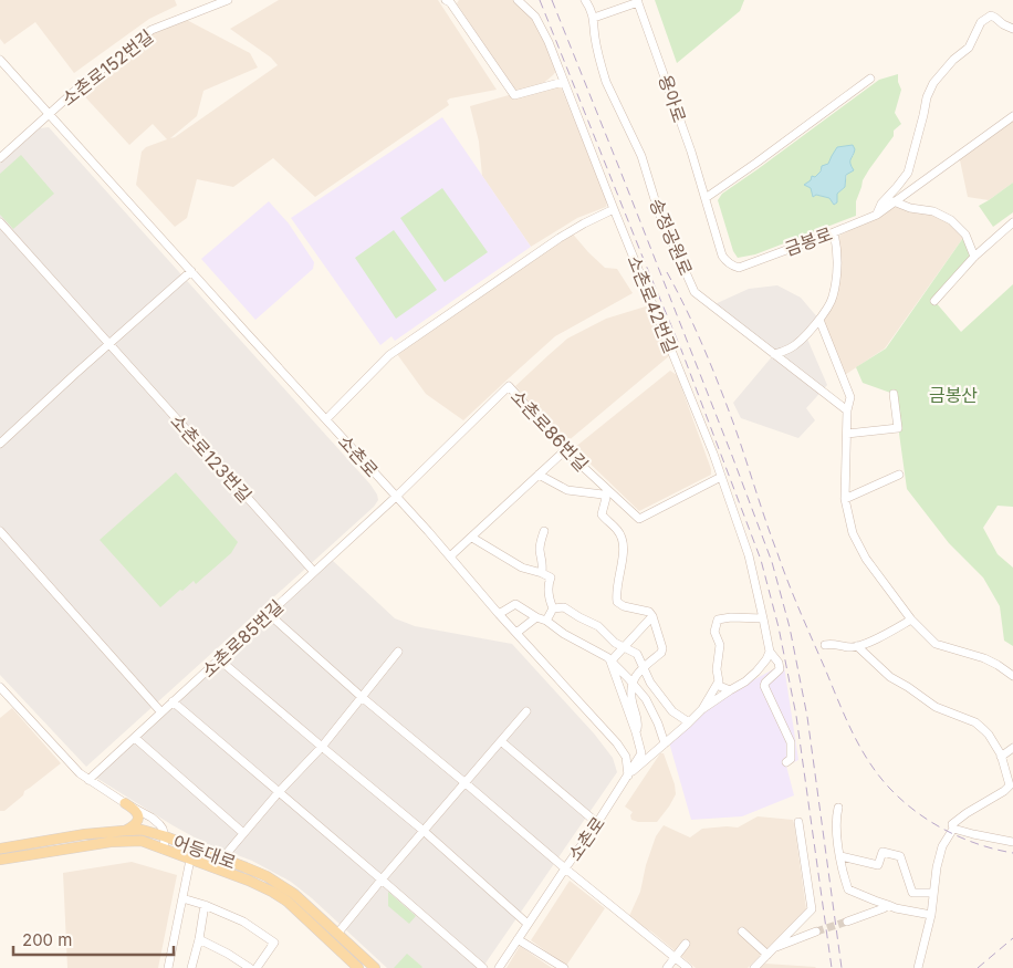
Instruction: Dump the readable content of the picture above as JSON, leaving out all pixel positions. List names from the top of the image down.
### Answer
{
  "streets": {
    "main road": ["어등대로"],
    "street": [
      "소촌로152번길",
      "용아로",
      "송정공원로",
      "금봉로",
      "소촌로42번길",
      "소촌로86번길",
      "소촌로",
      "소촌로123번길",
      "소촌로85번길"
    ]
  },
  "crossings": [
    ["소촌로152번길", "소촌로"],
    ["용아로", "금봉로"],
    ["소촌로42번길", "소촌로86번길"],
    ["소촌로86번길", "소촌로"],
    ["소촌로86번길", "소촌로85번길"],
    ["소촌로", "소촌로85번길"],
    ["소촌로123번길", "소촌로85번길"]
  ],
  "parks": ["금봉산"],
  "scale_bar": "200 m"
}
